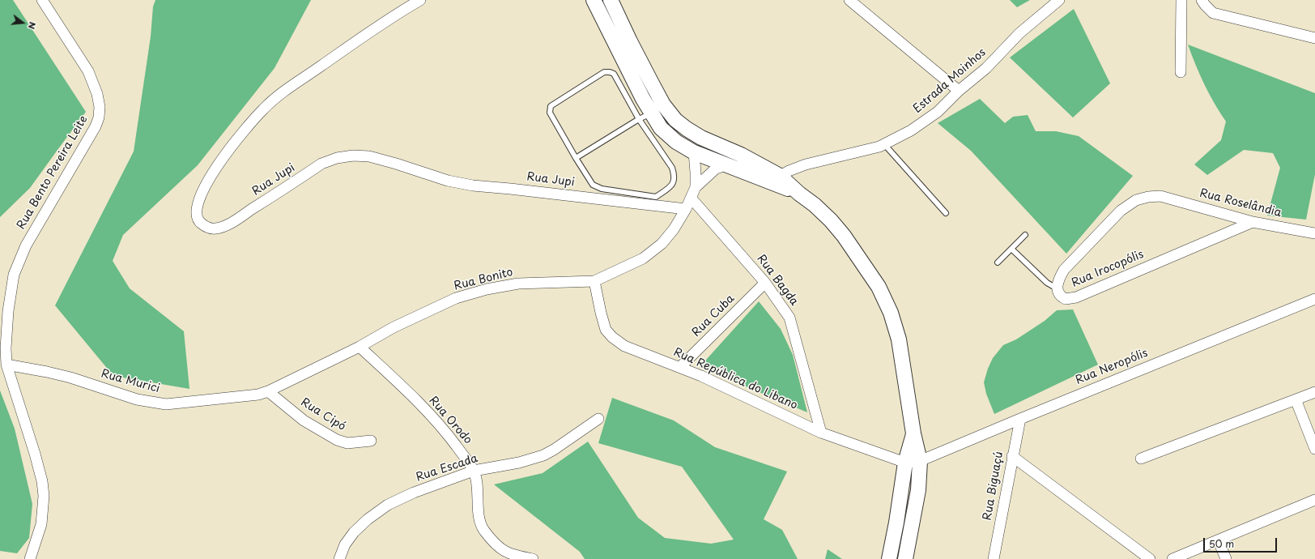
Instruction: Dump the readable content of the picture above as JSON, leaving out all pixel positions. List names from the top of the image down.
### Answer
{
  "streets": {
    "street": [
      "Estrada Moinhos",
      "Rua Bento Pereira Leite",
      "Rua Jupi",
      "Rua Roselândia",
      "Rua Irocopólis",
      "Rua Bonito",
      "Rua Bagda",
      "Rua Cuba",
      "Rua Neropólis",
      "Rua República do Libano",
      "Rua Murici",
      "Rua Cipó",
      "Rua Orodo",
      "Rua Escada",
      "Rua Biguaçú"
    ]
  },
  "crossings": [
    ["Rua Bento Pereira Leite", "Rua Murici"],
    ["Rua Jupi", "Rua Bonito"],
    ["Rua Roselândia", "Rua Irocopólis"],
    ["Rua Bonito", "Rua Bagda"],
    ["Rua Bonito", "Rua República do Libano"],
    ["Rua Bonito", "Rua Murici"],
    ["Rua Bonito", "Rua Cipó"],
    ["Rua Bonito", "Rua Orodo"],
    ["Rua Bagda", "Rua Cuba"],
    ["Rua Bagda", "Rua República do Libano"],
    ["Rua Cuba", "Rua República do Libano"],
    ["Rua Neropólis", "Rua República do Libano"],
    ["Rua Neropólis", "Rua Biguaçú"],
    ["Rua Murici", "Rua Cipó"],
    ["Rua Orodo", "Rua Escada"]
  ],
  "scale_bar": "50 m",
  "north": "right"
}
